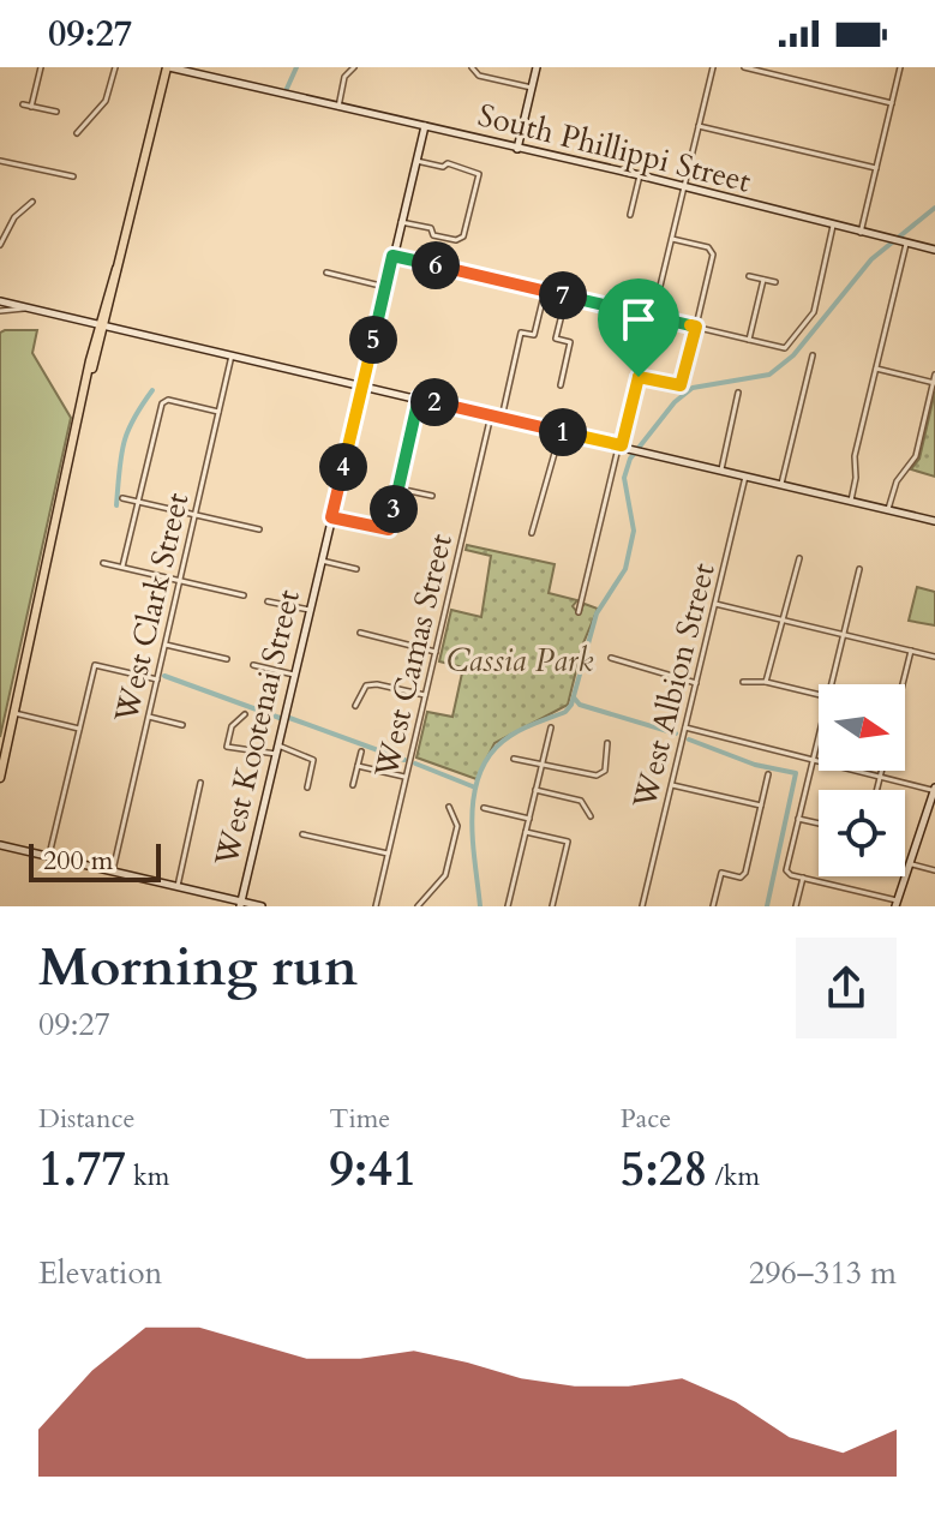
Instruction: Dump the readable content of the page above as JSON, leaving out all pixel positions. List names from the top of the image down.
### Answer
{
  "streets": {
    "street": [
      "South Phillippi Street",
      "West Clark Street",
      "West Camas Street",
      "West Albion Street",
      "West Kootenai Street"
    ]
  },
  "crossings": [
    ["South Phillippi Street", "West Kootenai Street"]
  ],
  "parks": ["Cassia Park"],
  "scale_bar": "200 m",
  "north": "right",
  "page": {
    "status": "09:27",
    "pins": [
      "6",
      "7",
      "5",
      "2",
      "1",
      "4",
      "3"
    ],
    "scale": "200 m",
    "heading": ["Morning run", "09:27"],
    "stats": [
      ["Distance", "1.77 km"],
      ["Time", "9:41"],
      ["Pace", "5:28 /km"]
    ],
    "chart": ["Elevation", "296–313 m"]
  }
}
